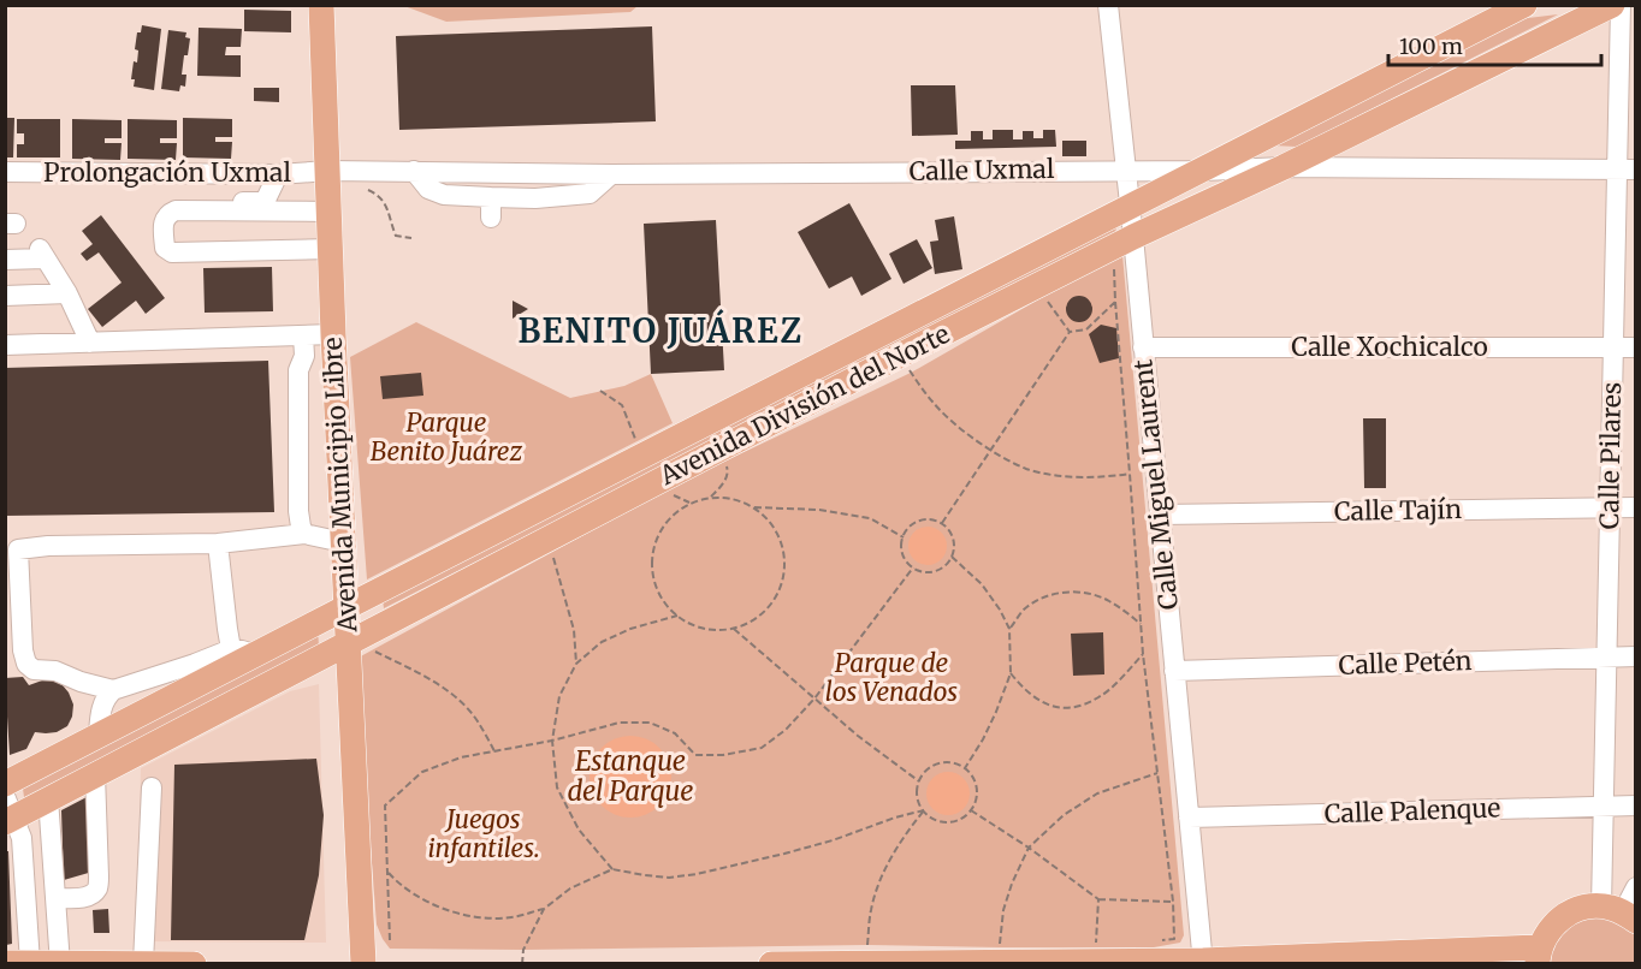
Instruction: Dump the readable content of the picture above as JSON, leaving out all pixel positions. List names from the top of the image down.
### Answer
{
  "streets": {
    "main road": ["Avenida División del Norte", "Avenida Municipio Libre"],
    "street": [
      "Calle Uxmal",
      "Prolongación Uxmal",
      "Calle Xochicalco",
      "Calle Pilares",
      "Calle Miguel Laurent",
      "Calle Tajín",
      "Calle Petén",
      "Calle Palenque"
    ]
  },
  "crossings": [
    ["Calle Uxmal", "Prolongación Uxmal"],
    ["Calle Uxmal", "Avenida División del Norte"],
    ["Calle Uxmal", "Calle Pilares"],
    ["Calle Uxmal", "Avenida Municipio Libre"],
    ["Calle Uxmal", "Calle Miguel Laurent"],
    ["Prolongación Uxmal", "Avenida Municipio Libre"],
    ["Calle Xochicalco", "Calle Pilares"],
    ["Calle Xochicalco", "Calle Miguel Laurent"],
    ["Avenida División del Norte", "Avenida Municipio Libre"],
    ["Avenida División del Norte", "Calle Miguel Laurent"],
    ["Calle Pilares", "Calle Tajín"],
    ["Calle Pilares", "Calle Petén"],
    ["Calle Pilares", "Calle Palenque"],
    ["Calle Miguel Laurent", "Calle Tajín"],
    ["Calle Miguel Laurent", "Calle Petén"],
    ["Calle Miguel Laurent", "Calle Palenque"]
  ],
  "districts": ["BENITO JUÁREZ"],
  "water": ["Estanque del Parque"],
  "parks": ["Parque Benito Juárez", "Parque de los Venados", "Juegos infantiles."],
  "scale_bar": "100 m"
}
